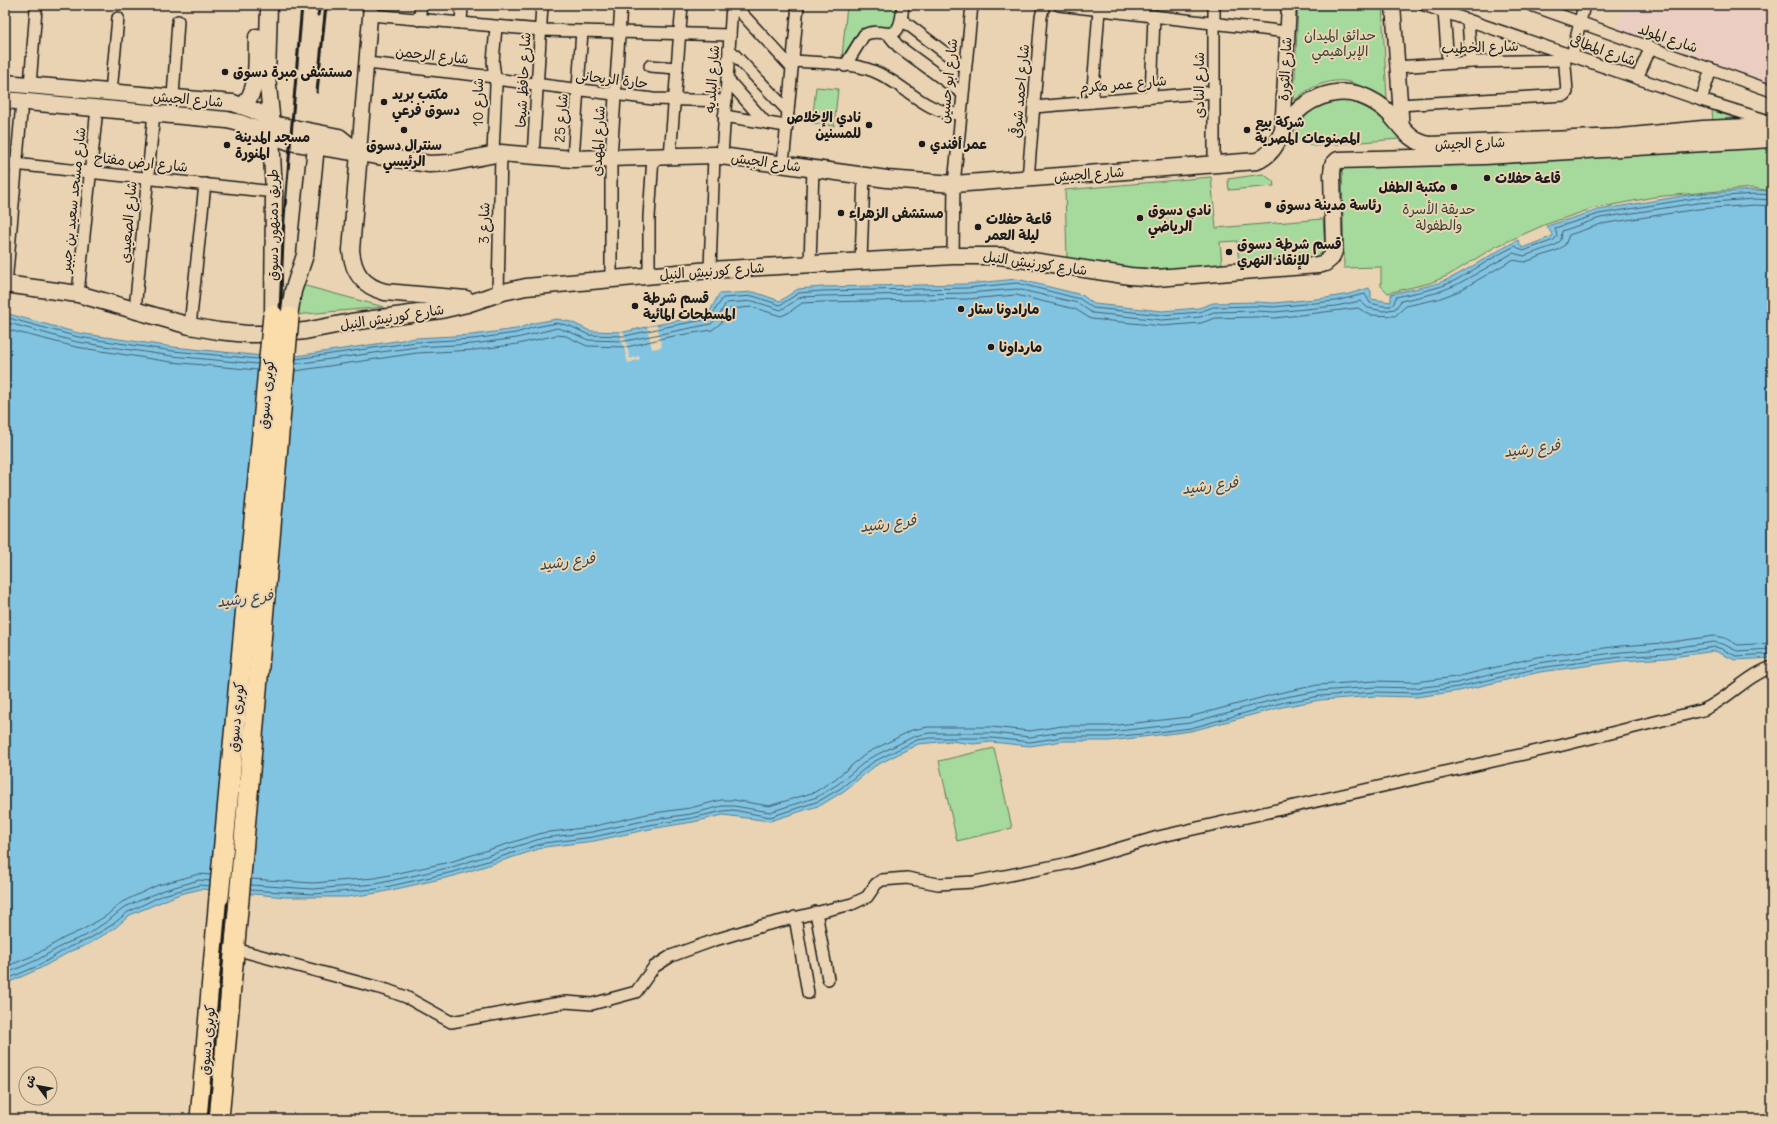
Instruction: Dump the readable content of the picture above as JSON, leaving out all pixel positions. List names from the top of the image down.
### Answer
{
  "streets": {
    "highway": ["كوبرى دسوق"],
    "main road": ["شارع الجيش", "طريق دمنهور, دسوق", "شارع كورنيش النيل"],
    "street": [
      "شارع المولد",
      "شارع الخطيب",
      "شارع المطافى",
      "شارع الرحمن",
      "شارع الثورة",
      "حارة الريحانى",
      "شارع البلديه",
      "شارع حافظ شيحا",
      "شارع ابو حسين",
      "شارع عمر مكرم",
      "شارع النادى",
      "شارع احمد شوقى",
      "شارع 10",
      "شارع 25",
      "شارع المهدى",
      "شارع ارض مفتاح",
      "شارع مسجد سعيد بن جبير",
      "شارع الصعيدى",
      "شارع 3"
    ]
  },
  "crossings": [
    ["شارع الخطيب", "شارع المطافى"],
    ["شارع الرحمن", "حارة الريحانى"],
    ["شارع الرحمن", "شارع 10"],
    ["شارع الثورة", "شارع الجيش"],
    ["حارة الريحانى", "شارع البلديه"],
    ["حارة الريحانى", "شارع حافظ شيحا"],
    ["حارة الريحانى", "شارع 10"],
    ["حارة الريحانى", "شارع 25"],
    ["حارة الريحانى", "شارع المهدى"],
    ["شارع البلديه", "شارع الجيش"],
    ["شارع البلديه", "شارع كورنيش النيل"],
    ["شارع حافظ شيحا", "شارع الجيش"],
    ["شارع ابو حسين", "شارع الجيش"],
    ["شارع ابو حسين", "شارع كورنيش النيل"],
    ["شارع عمر مكرم", "شارع النادى"],
    ["شارع عمر مكرم", "شارع احمد شوقى"],
    ["شارع النادى", "شارع الجيش"],
    ["شارع احمد شوقى", "شارع الجيش"],
    ["شارع الجيش", "شارع 10"],
    ["شارع الجيش", "شارع 25"],
    ["شارع الجيش", "شارع المهدى"],
    ["شارع الجيش", "شارع مسجد سعيد بن جبير"],
    ["شارع الجيش", "شارع الصعيدى"],
    ["شارع الجيش", "شارع 3"],
    ["شارع الجيش", "طريق دمنهور, دسوق"],
    ["شارع الجيش", "شارع كورنيش النيل"],
    ["شارع 10", "شارع 3"],
    ["شارع المهدى", "شارع كورنيش النيل"],
    ["شارع ارض مفتاح", "شارع مسجد سعيد بن جبير"],
    ["شارع ارض مفتاح", "شارع الصعيدى"],
    ["شارع ارض مفتاح", "طريق دمنهور, دسوق"],
    ["شارع مسجد سعيد بن جبير", "شارع كورنيش النيل"],
    ["شارع الصعيدى", "شارع كورنيش النيل"],
    ["شارع 3", "شارع كورنيش النيل"],
    ["طريق دمنهور, دسوق", "كوبرى دسوق"]
  ],
  "water": ["فرع رشيد"],
  "parks": ["حدائق الميدان الإبراهيمي", "حديقة الأسرة والطفولة"],
  "places": [
    "مستشفى مبرة دسوق",
    "مكتب بريد دسوق فرعي",
    "نادي الإخلاص للمسنين",
    "سنترال دسوق الرئيسي",
    "شركة بيع المصنوعات المصرية",
    "عمر أفندي",
    "مسجد المدينة المنورة",
    "قاعة حفلات",
    "مكتبة الطفل",
    "رئاسة مدينة دسوق",
    "مستشفى الزهراء",
    "نادي دسوق الرياضي",
    "قاعة حفلات ليلة العمر",
    "قسم شرطة دسوق للإنقاذ النهري",
    "قسم شرطة المسطحات المائية",
    "مارادونا ستار",
    "مارداونا"
  ],
  "north": "top left"
}
